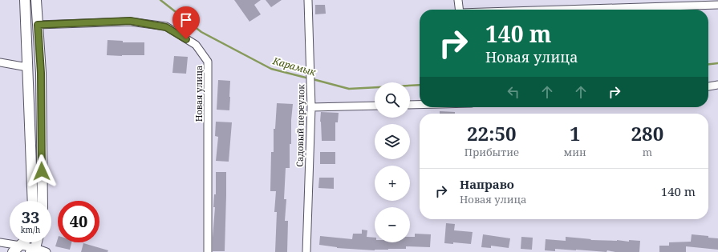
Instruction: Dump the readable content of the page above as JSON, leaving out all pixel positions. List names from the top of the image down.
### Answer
{
  "streets": {
    "street": ["Новая улица", "Садовый переулок"]
  },
  "water": ["Карамык"],
  "page": {
    "turn": ["140 m", "Новая улица"],
    "map_buttons": ["+", "−"],
    "eta": [
      "22:50",
      "Прибытие",
      "1",
      "мин",
      "280",
      "m"
    ],
    "list": [
      {
        "name": "Направо",
        "note": "Новая улица",
        "value": "140 m"
      }
    ],
    "speed": "33 km/h",
    "limit": "40"
  }
}
